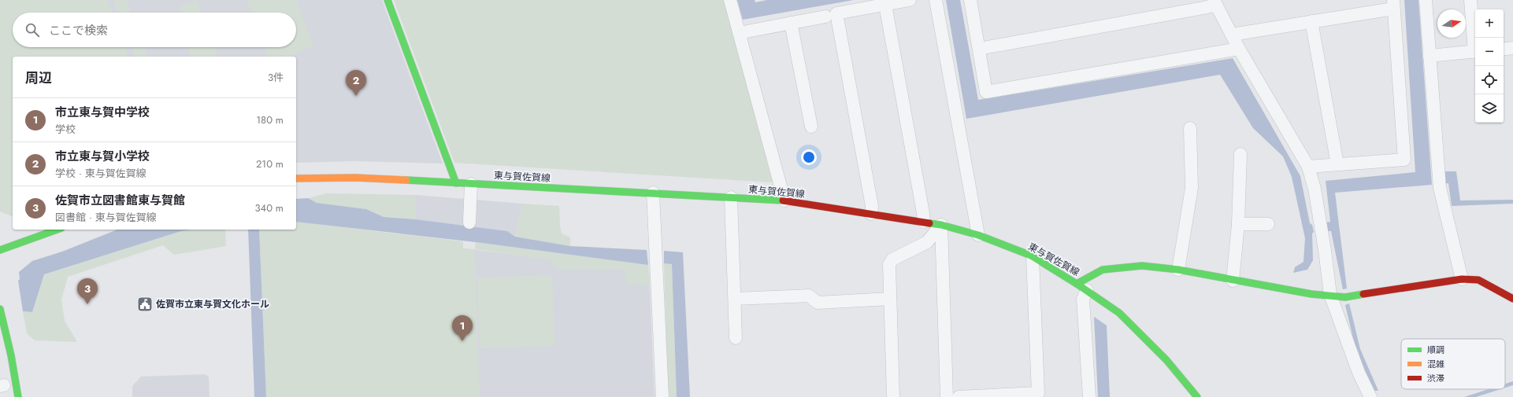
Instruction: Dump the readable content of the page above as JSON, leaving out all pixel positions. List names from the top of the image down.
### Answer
{
  "streets": {
    "main road": ["東与賀佐賀線"]
  },
  "places": {
    "public building": ["佐賀市立東与賀文化ホール"]
  },
  "legend": ["順調", "混雑", "渋滞"],
  "north": "right",
  "page": {
    "map_buttons": ["+", "−"],
    "search": "ここで検索",
    "heading": ["周辺", "3件"],
    "pins": ["2", "3", "1"],
    "list": [
      {
        "mark": "1",
        "name": "市立東与賀中学校",
        "note": "学校",
        "value": "180 m"
      },
      {
        "mark": "2",
        "name": "市立東与賀小学校",
        "note": "学校 · 東与賀佐賀線",
        "value": "210 m"
      },
      {
        "mark": "3",
        "name": "佐賀市立図書館東与賀館",
        "note": "図書館 · 東与賀佐賀線",
        "value": "340 m"
      }
    ]
  }
}
